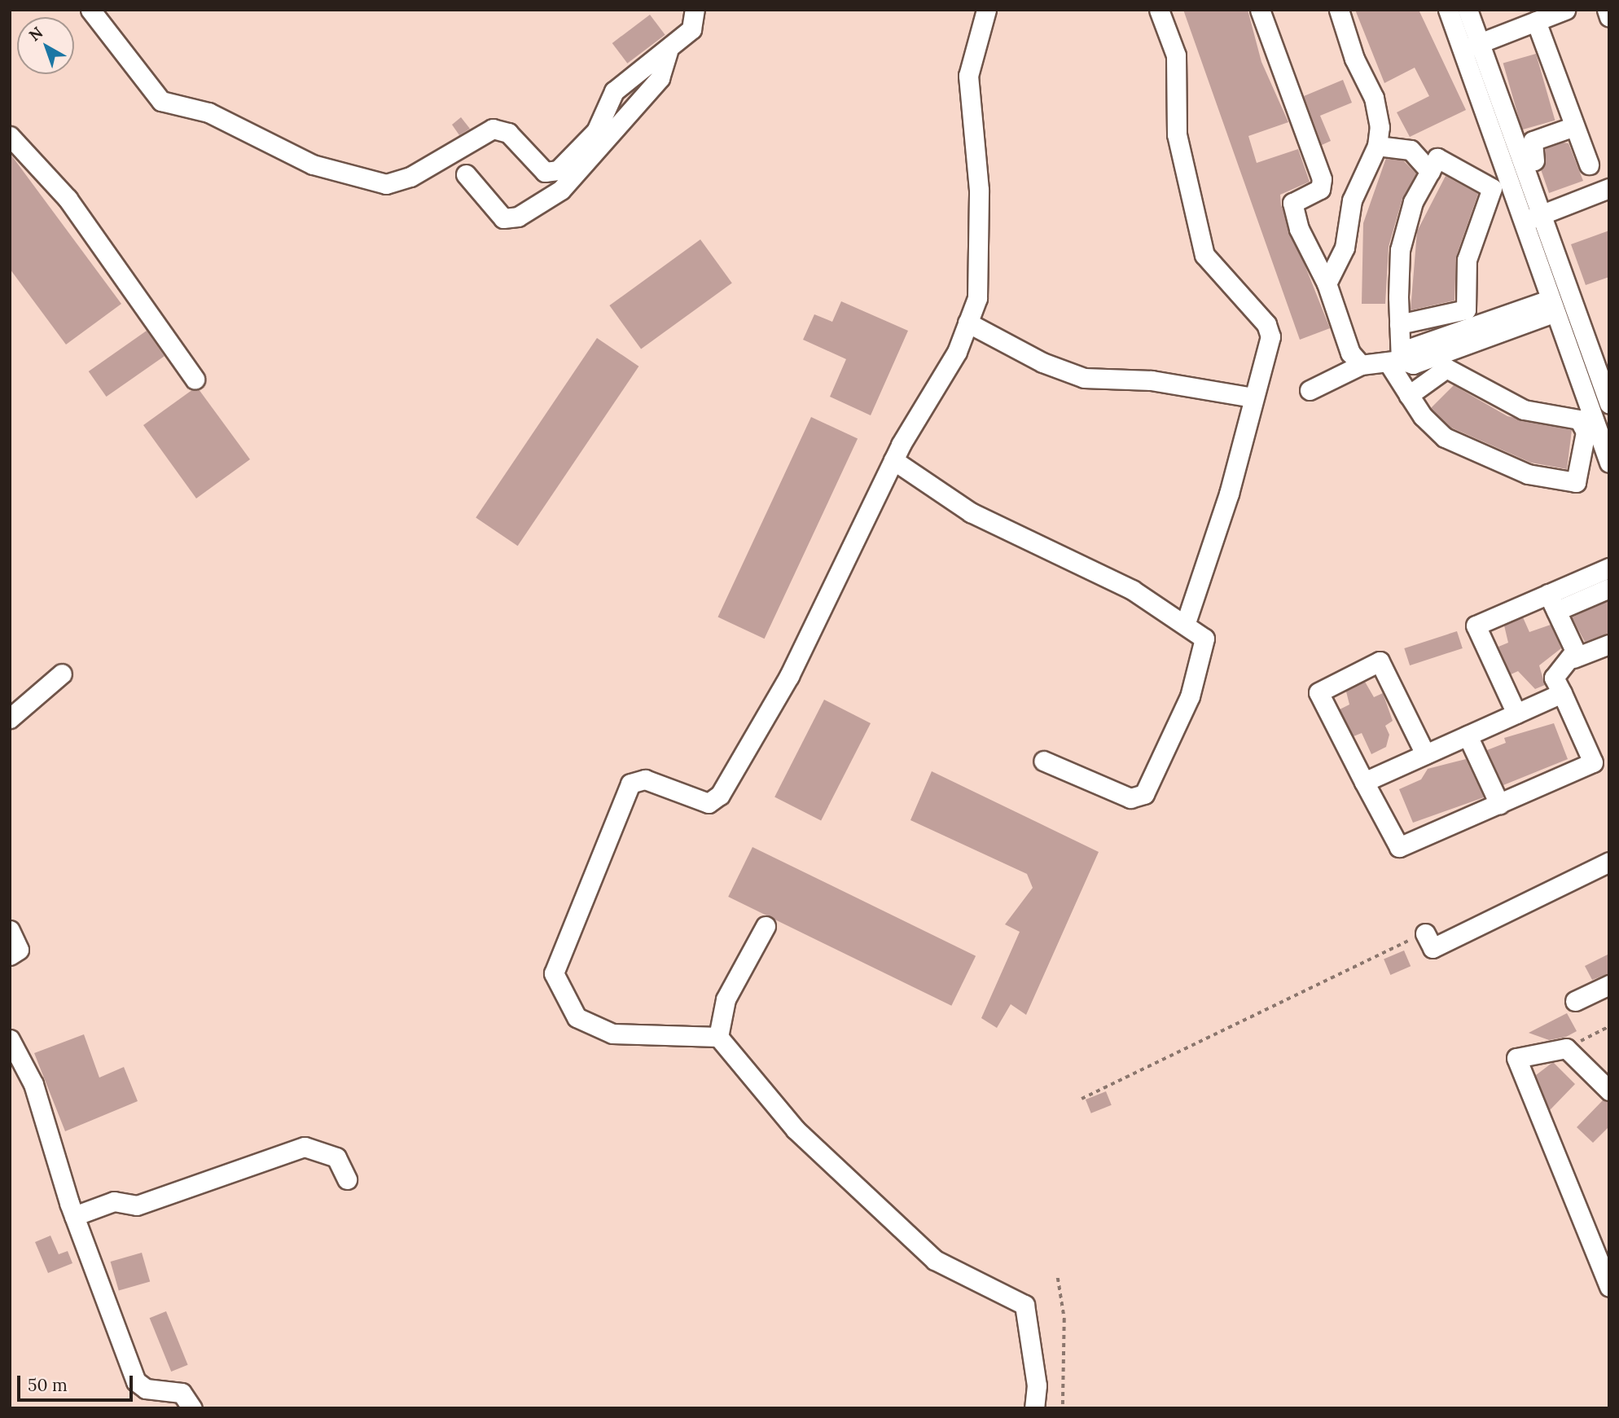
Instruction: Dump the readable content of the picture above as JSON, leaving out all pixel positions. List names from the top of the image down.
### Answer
{
  "scale_bar": "50 m",
  "north": "top left"
}
